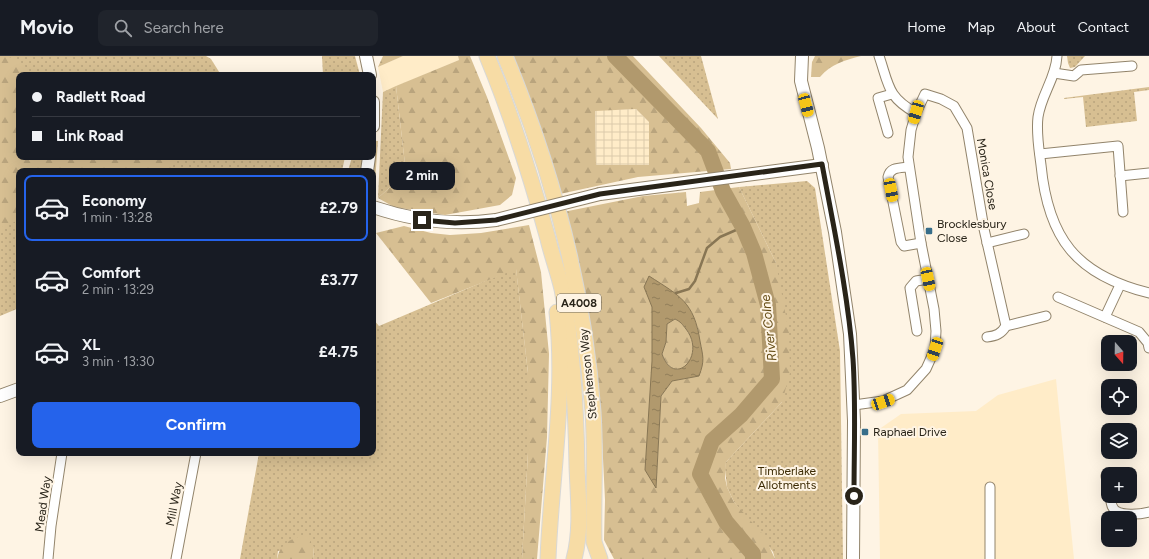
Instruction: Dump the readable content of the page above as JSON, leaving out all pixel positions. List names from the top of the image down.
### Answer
{
  "streets": {
    "main road": ["A4008", "Stephenson Way"],
    "street": ["Monica Close", "Mead Way", "Mill Way"]
  },
  "water": ["River Colne"],
  "parks": ["Timberlake Allotments"],
  "places": {
    "transit": ["Brocklesbury Close", "Raphael Drive"]
  },
  "north": "bottom",
  "page": {
    "header": "Movio",
    "search": "Search here",
    "nav": [
      "Home",
      "Map",
      "About",
      "Contact"
    ],
    "banner": ["Radlett Road", "Link Road"],
    "bubble": "2 min",
    "list": [
      {
        "name": "Economy",
        "note": "1 min · 13:28",
        "value": "£2.79"
      },
      {
        "name": "Comfort",
        "note": "2 min · 13:29",
        "value": "£3.77"
      },
      {
        "name": "XL",
        "note": "3 min · 13:30",
        "value": "£4.75"
      }
    ],
    "map_buttons": ["+", "−"],
    "buttons": "Confirm"
  }
}
